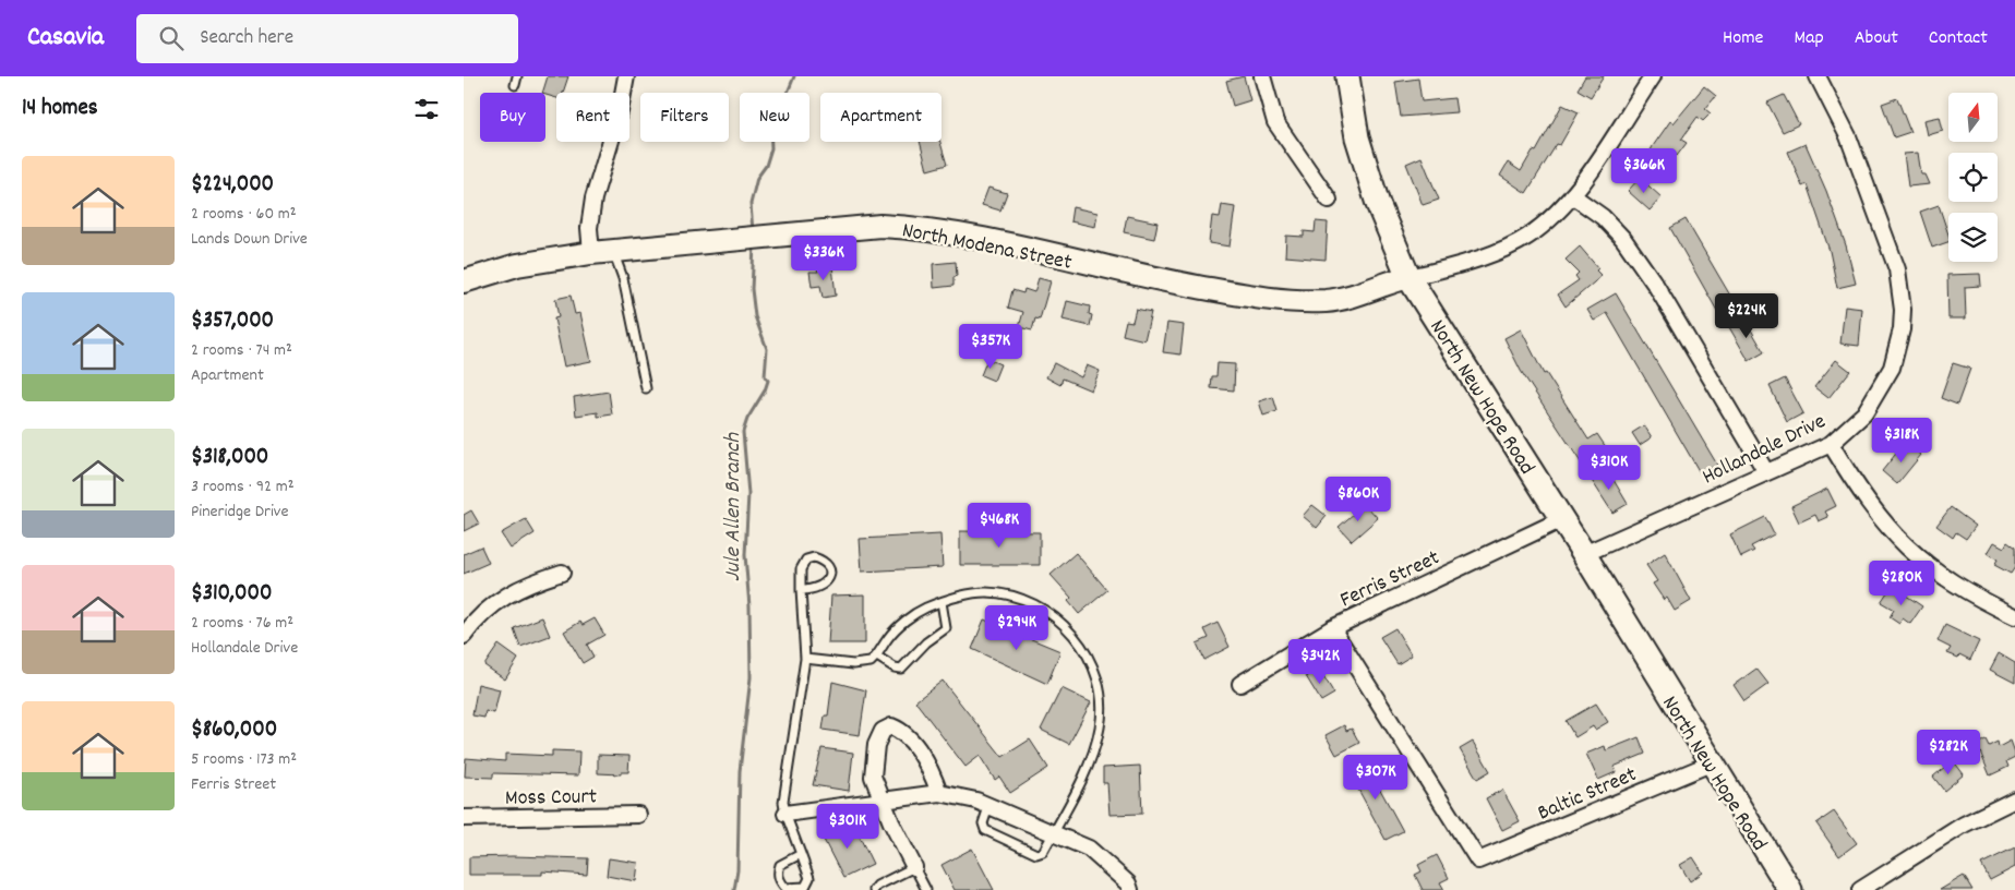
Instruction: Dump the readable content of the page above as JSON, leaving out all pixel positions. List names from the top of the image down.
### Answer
{
  "streets": {
    "main road": ["North New Hope Road"],
    "street": [
      "North Modena Street",
      "Hollandale Drive",
      "Ferris Street",
      "Baltic Street",
      "Moss Court"
    ]
  },
  "crossings": [
    ["North Modena Street", "North New Hope Road"],
    ["North New Hope Road", "Hollandale Drive"],
    ["North New Hope Road", "Ferris Street"],
    ["North New Hope Road", "Baltic Street"],
    ["Ferris Street", "Baltic Street"]
  ],
  "water": ["Jule Allen Branch"],
  "north": "top",
  "page": {
    "header": "Casavia",
    "search": "Search here",
    "nav": [
      "Home",
      "Map",
      "About",
      "Contact"
    ],
    "heading": "14 homes",
    "chip": [
      "Buy",
      "Rent",
      "Filters",
      "New",
      "Apartment"
    ],
    "list": [
      {
        "name": "$224,000",
        "note": "2 rooms · 60 m² · Lands Down Drive"
      },
      {
        "name": "$357,000",
        "note": "2 rooms · 74 m² · Apartment"
      },
      {
        "name": "$318,000",
        "note": "3 rooms · 92 m² · Pineridge Drive"
      },
      {
        "name": "$310,000",
        "note": "2 rooms · 76 m² · Hollandale Drive"
      },
      {
        "name": "$860,000",
        "note": "5 rooms · 173 m² · Ferris Street"
      }
    ],
    "price": [
      "$366K",
      "$336K",
      "$224K",
      "$357K",
      "$318K",
      "$310K",
      "$860K",
      "$468K",
      "$280K",
      "$294K",
      "$342K",
      "$282K",
      "$307K",
      "$301K"
    ]
  }
}
